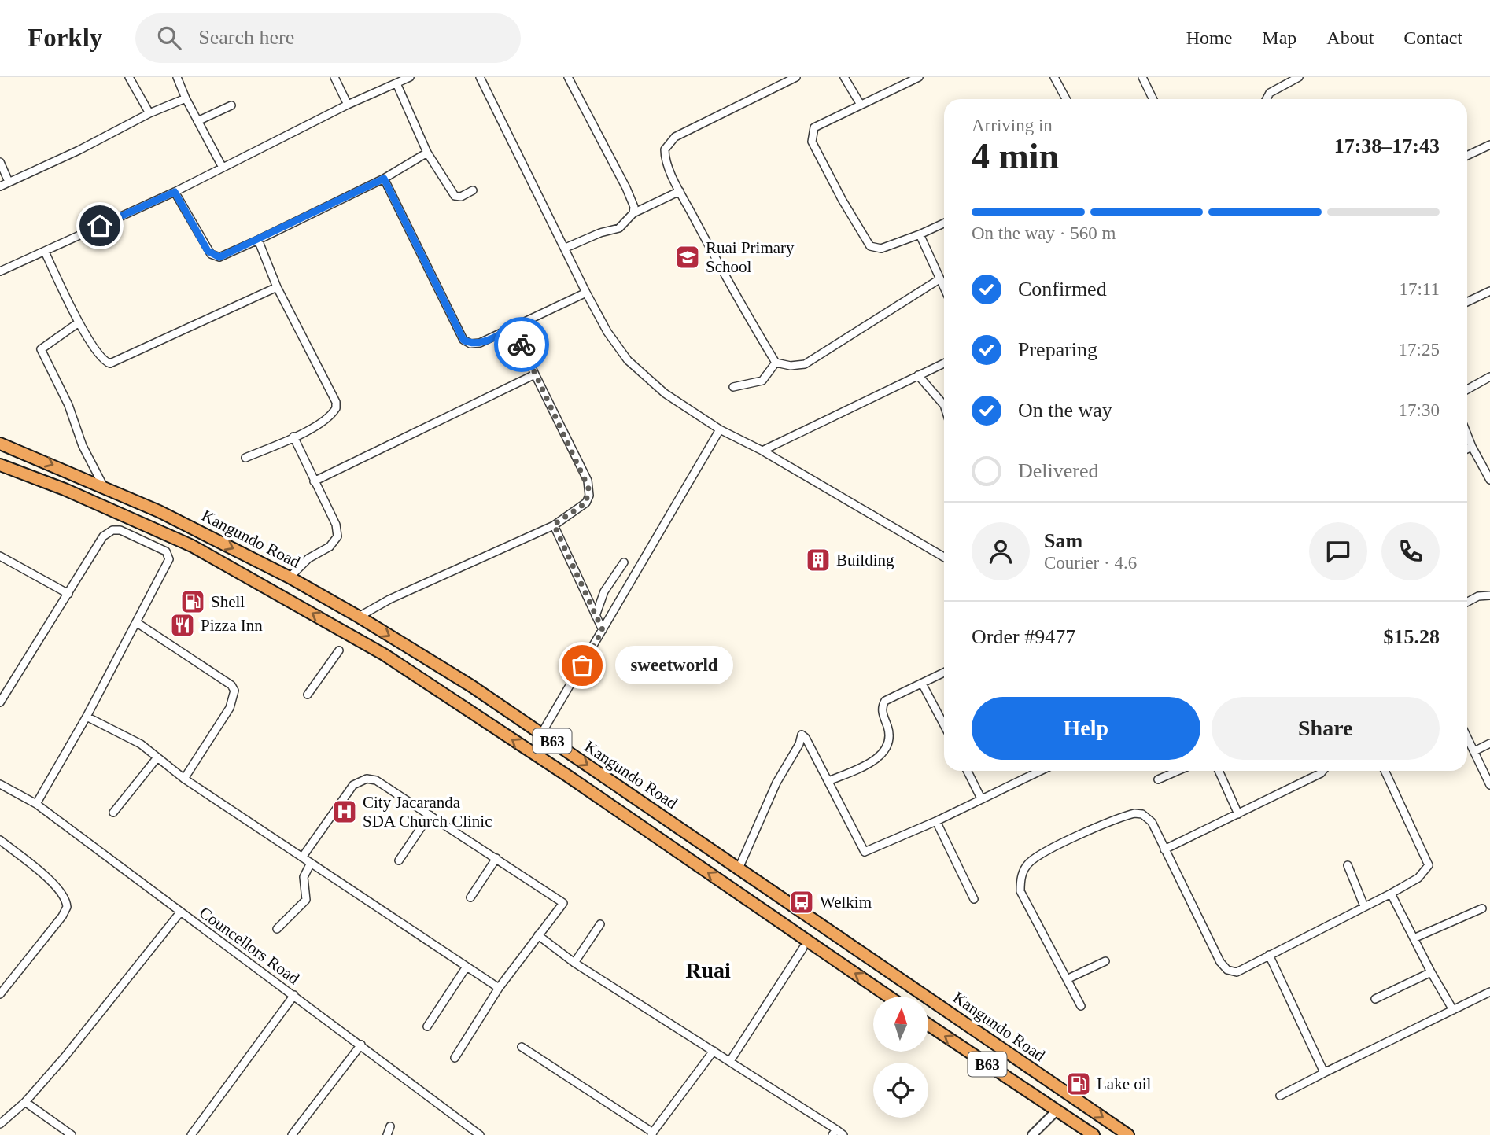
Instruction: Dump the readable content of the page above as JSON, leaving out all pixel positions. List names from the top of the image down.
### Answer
{
  "streets": {
    "highway": ["Kangundo Road", "B63"],
    "street": ["Councellors Road"]
  },
  "districts": ["Ruai"],
  "places": {
    "school or university": ["Ruai Primary School"],
    "building": ["Building"],
    "fuel station": ["Shell", "Lake oil"],
    "restaurant": ["Pizza Inn"],
    "other": ["sweetworld"],
    "hospital": ["City Jacaranda SDA Church Clinic"],
    "bus stop": ["Welkim"]
  },
  "north": "top",
  "page": {
    "header": "Forkly",
    "search": "Search here",
    "nav": [
      "Home",
      "Map",
      "About",
      "Contact"
    ],
    "heading": ["4 min", "Arriving in", "17:38–17:43"],
    "panel": [
      "Sam",
      "Courier · 4.6",
      "Order #9477",
      "$15.28"
    ],
    "bar": "On the way · 560 m",
    "list": [
      ["Confirmed", "17:11"],
      ["Preparing", "17:25"],
      ["On the way", "17:30"],
      "Delivered"
    ],
    "bubble": "sweetworld",
    "buttons": ["Help", "Share"]
  }
}
